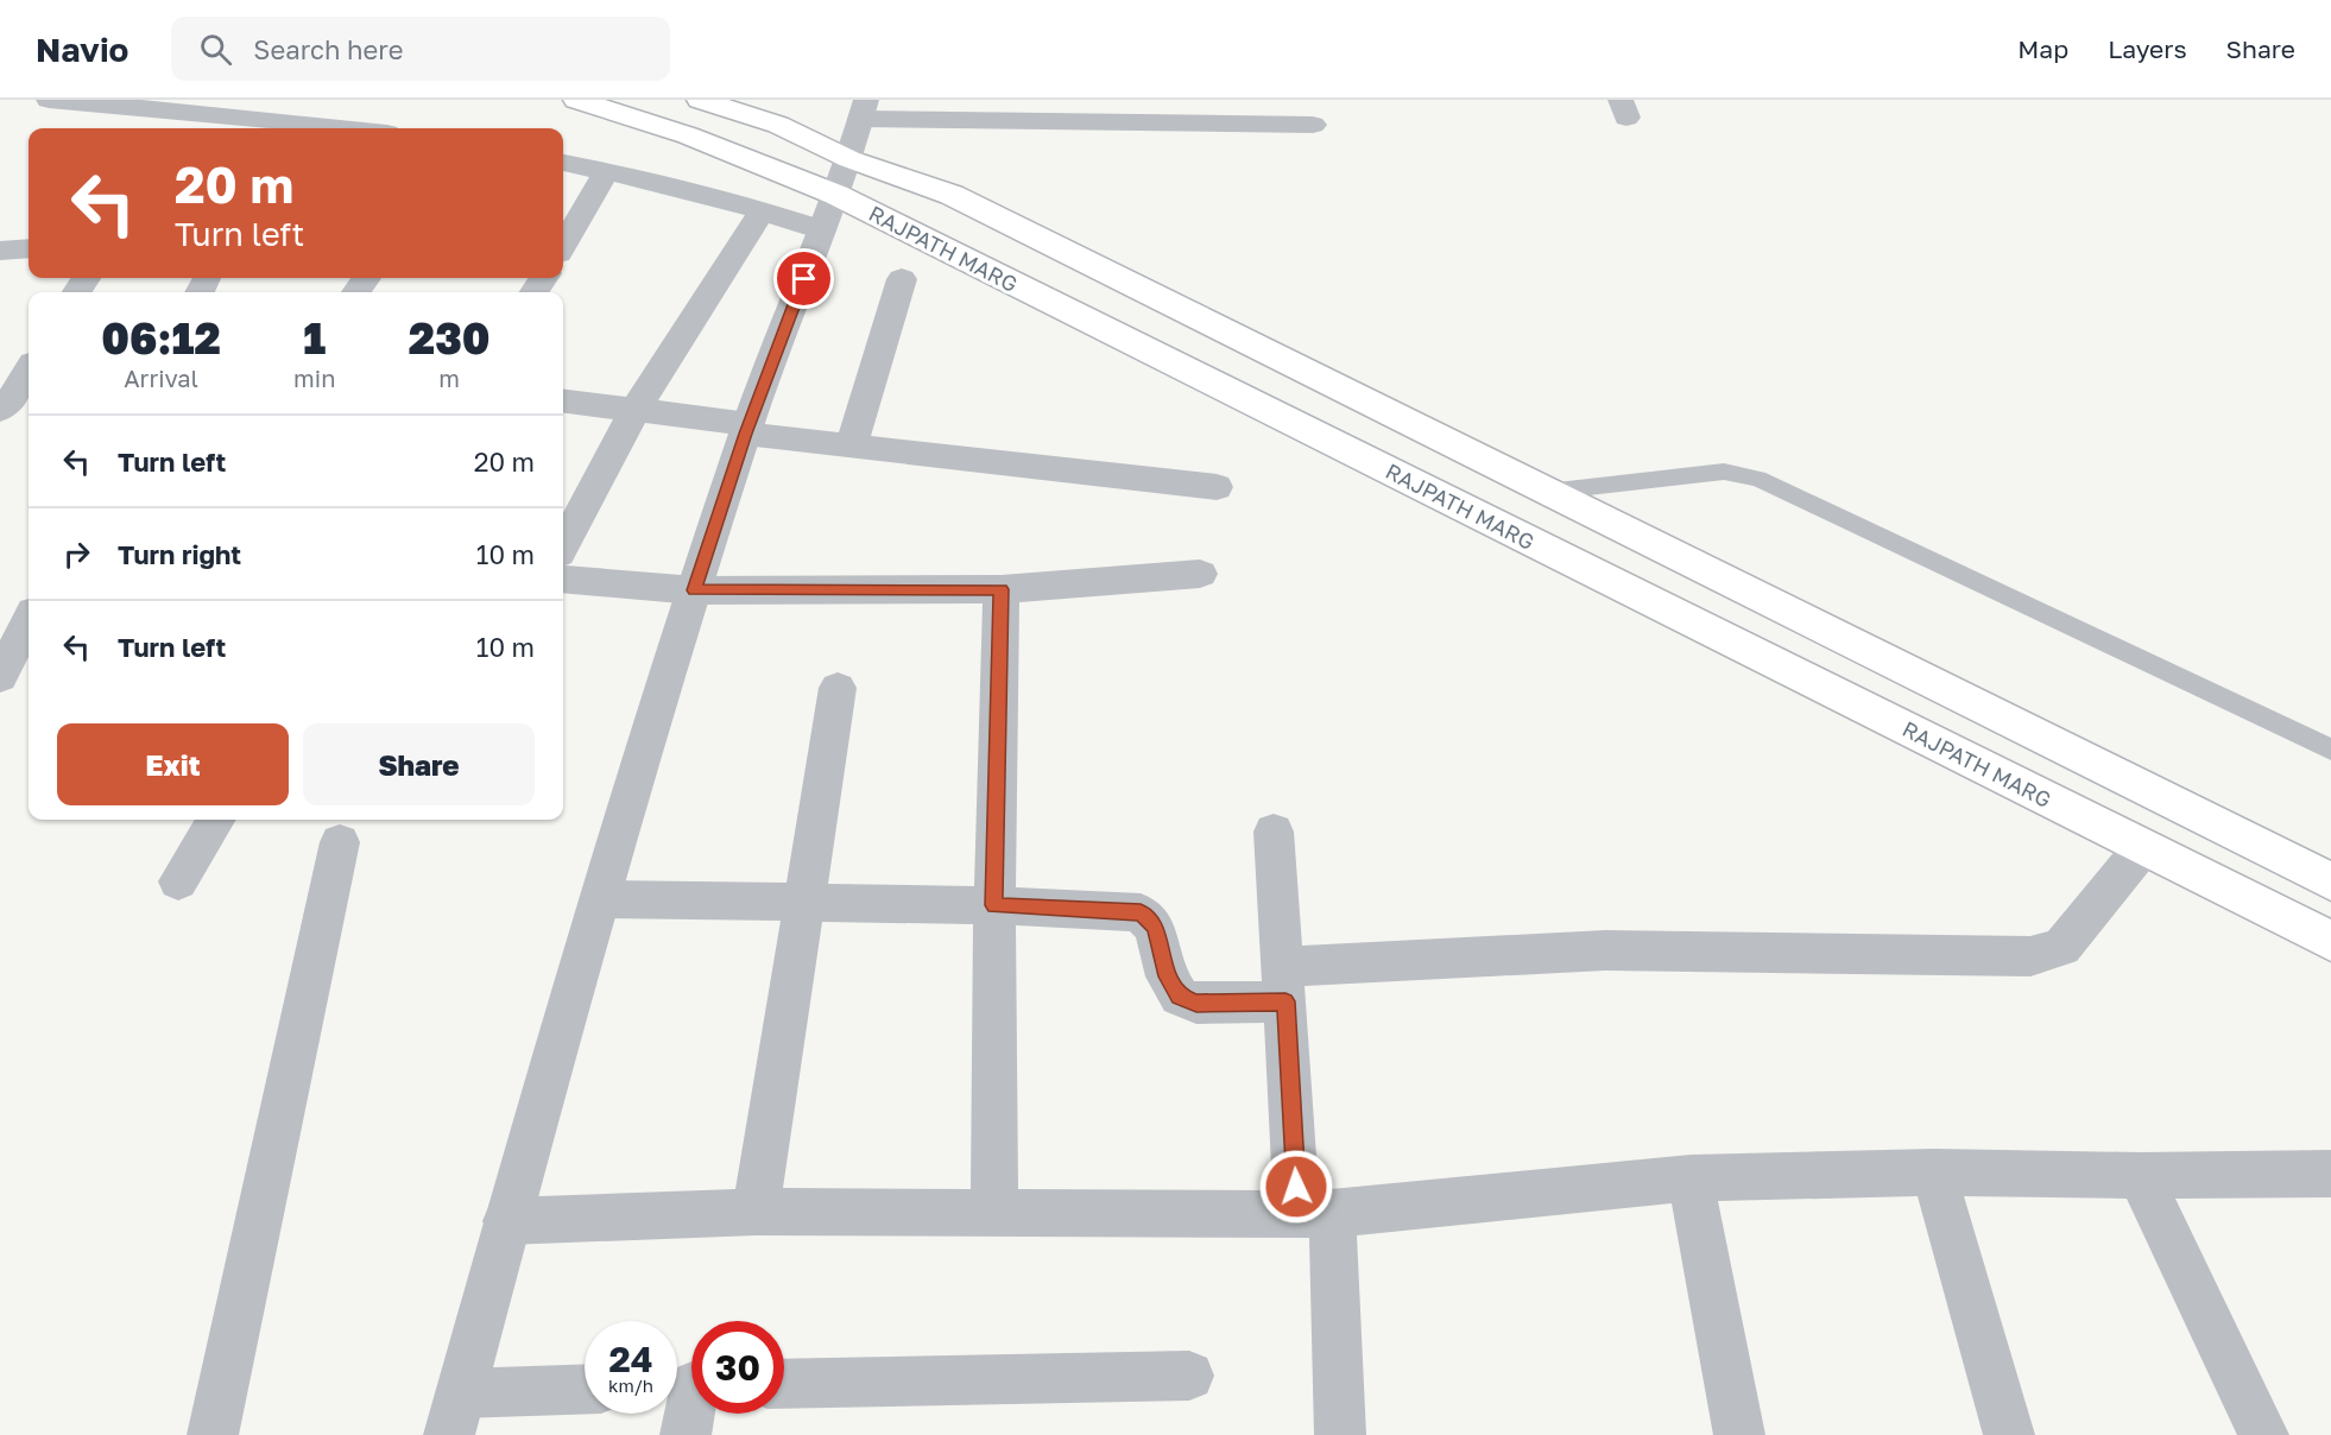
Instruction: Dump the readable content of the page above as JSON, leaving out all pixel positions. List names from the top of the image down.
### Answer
{
  "streets": {
    "main road": ["RAJPATH MARG"]
  },
  "page": {
    "header": "Navio",
    "search": "Search here",
    "nav": ["Map", "Layers", "Share"],
    "turn": ["20 m", "Turn left"],
    "eta": [
      "06:12",
      "Arrival",
      "1",
      "min",
      "230",
      "m"
    ],
    "list": [
      {
        "name": "Turn left",
        "value": "20 m"
      },
      {
        "name": "Turn right",
        "value": "10 m"
      },
      {
        "name": "Turn left",
        "value": "10 m"
      }
    ],
    "buttons": ["Exit", "Share"],
    "speed": "24 km/h",
    "limit": "30"
  }
}
